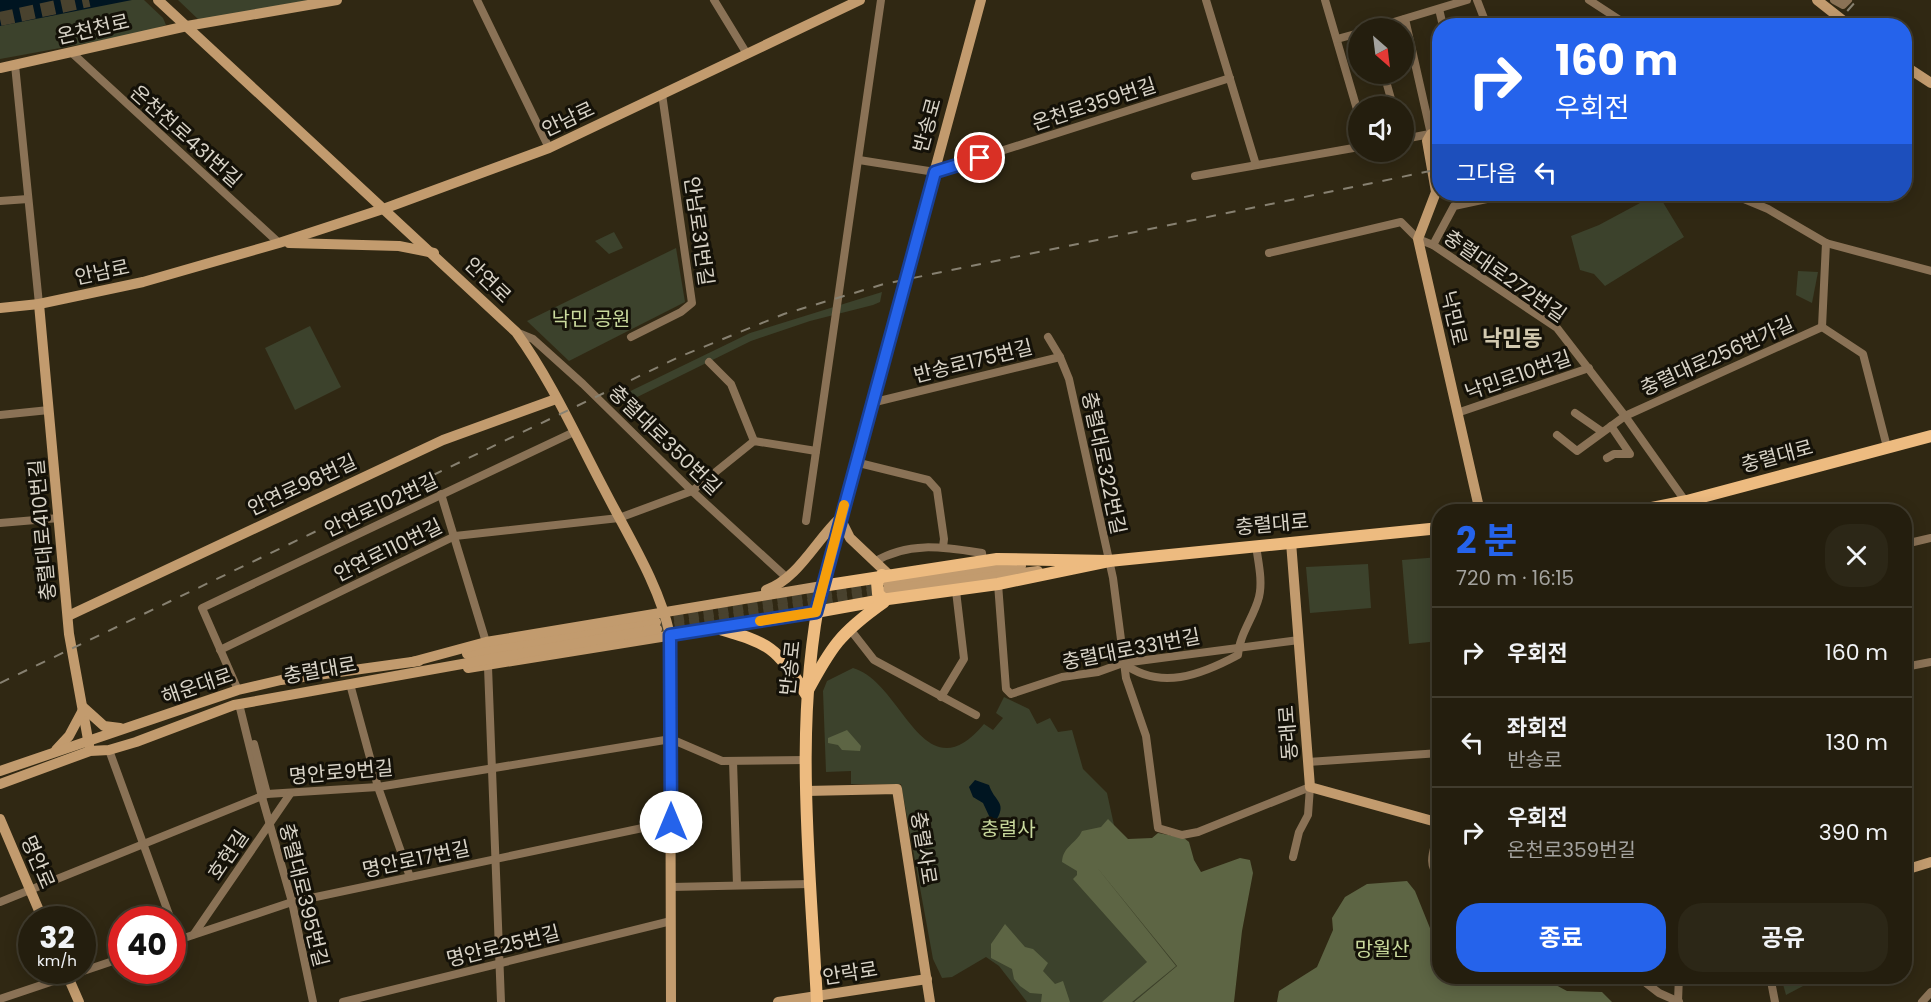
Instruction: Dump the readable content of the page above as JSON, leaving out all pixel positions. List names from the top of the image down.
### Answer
{
  "streets": {
    "main road": [
      "온천천로",
      "안남로",
      "반송로",
      "안연로",
      "낙민로",
      "충렬대로",
      "안연로98번길",
      "충렬대로410번길",
      "해운대로",
      "동래로",
      "충렬사로",
      "명안로",
      "안락로"
    ],
    "street": [
      "온천로359번길",
      "온천천로431번길",
      "안남로31번길",
      "충렬대로272번길",
      "충렬대로256번가길",
      "반송로175번길",
      "낙민로10번길",
      "충렬대로350번길",
      "충렬대로322번길",
      "안연로102번길",
      "안연로110번길",
      "충렬대로331번길",
      "명안로9번길",
      "호현길",
      "명안로17번길",
      "충렬대로395번길",
      "명안로25번길"
    ]
  },
  "crossings": [
    ["온천천로", "온천천로431번길"],
    ["온천천로", "안연로"],
    ["온천로359번길", "반송로"],
    ["안남로", "온천천로431번길"],
    ["안남로", "안남로31번길"],
    ["안남로", "안연로"],
    ["안남로", "충렬대로410번길"],
    ["반송로", "안연로"],
    ["반송로", "반송로175번길"],
    ["반송로", "명안로9번길"],
    ["반송로", "충렬사로"],
    ["반송로", "안락로"],
    ["충렬대로272번길", "낙민로"],
    ["충렬대로272번길", "충렬대로256번가길"],
    ["충렬대로272번길", "낙민로10번길"],
    ["안연로", "충렬대로350번길"],
    ["안연로", "안연로98번길"],
    ["안연로", "안연로102번길"],
    ["안연로", "안연로110번길"],
    ["안연로", "명안로9번길"],
    ["낙민로", "낙민로10번길"],
    ["반송로175번길", "충렬대로322번길"],
    ["충렬대로350번길", "안연로110번길"],
    ["충렬대로", "충렬대로322번길"],
    ["충렬대로", "충렬대로410번길"],
    ["충렬대로", "해운대로"],
    ["충렬대로", "동래로"],
    ["충렬대로", "충렬대로395번길"],
    ["충렬대로322번길", "충렬대로331번길"],
    ["충렬대로322번길", "동래로"],
    ["안연로98번길", "충렬대로410번길"],
    ["안연로102번길", "안연로110번길"],
    ["충렬대로410번길", "해운대로"],
    ["충렬대로331번길", "동래로"],
    ["명안로9번길", "호현길"],
    ["명안로9번길", "명안로"],
    ["명안로9번길", "충렬대로395번길"],
    ["충렬사로", "안락로"],
    ["호현길", "명안로17번길"],
    ["호현길", "충렬대로395번길"],
    ["명안로17번길", "충렬대로395번길"]
  ],
  "districts": ["낙민동"],
  "parks": ["낙민 공원", "충렬사", "망월산"],
  "north": "bottom right",
  "page": {
    "turn": ["160 m", "우회전"],
    "then": "그다음",
    "heading": ["2 분", "720 m · 16:15"],
    "list": [
      {
        "name": "우회전",
        "value": "160 m"
      },
      {
        "name": "좌회전",
        "note": "반송로",
        "value": "130 m"
      },
      {
        "name": "우회전",
        "note": "온천로359번길",
        "value": "390 m"
      }
    ],
    "buttons": ["종료", "공유"],
    "speed": "32 km/h",
    "limit": "40"
  }
}
